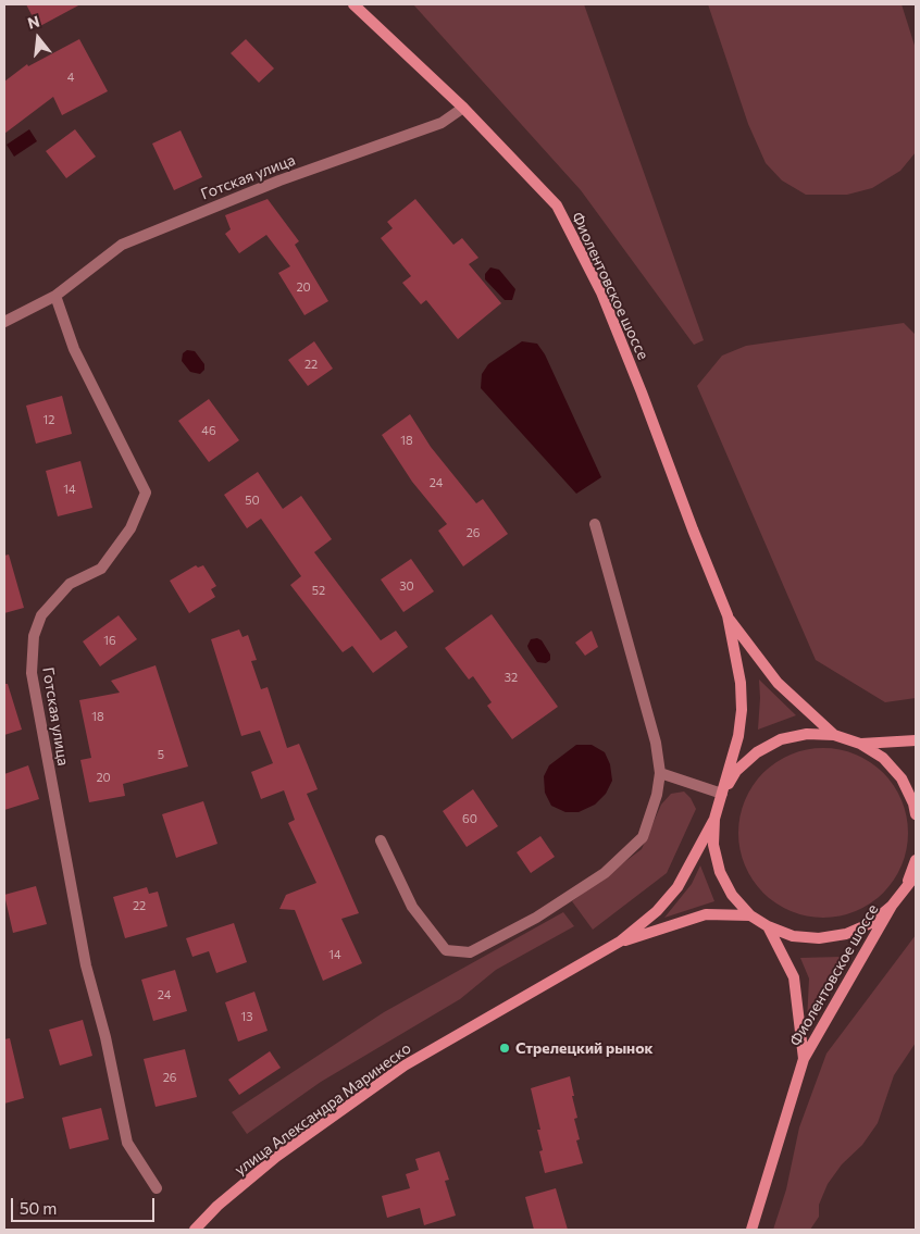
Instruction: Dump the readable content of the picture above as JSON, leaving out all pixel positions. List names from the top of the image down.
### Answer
{
  "streets": {
    "main road": ["Фиолентовское шоссе", "улица Александра Маринеско"],
    "street": ["Готская улица"]
  },
  "crossings": [
    ["Готская улица", "Фиолентовское шоссе"],
    ["Фиолентовское шоссе", "улица Александра Маринеско"]
  ],
  "places": ["Стрелецкий рынок"],
  "house_numbers": [
    "4",
    "20",
    "22",
    "12",
    "46",
    "18",
    "24",
    "14",
    "50",
    "26",
    "30",
    "52",
    "16",
    "32",
    "18",
    "5",
    "20",
    "60",
    "22",
    "14",
    "24",
    "13",
    "26"
  ],
  "scale_bar": "50 m",
  "north": "top"
}
